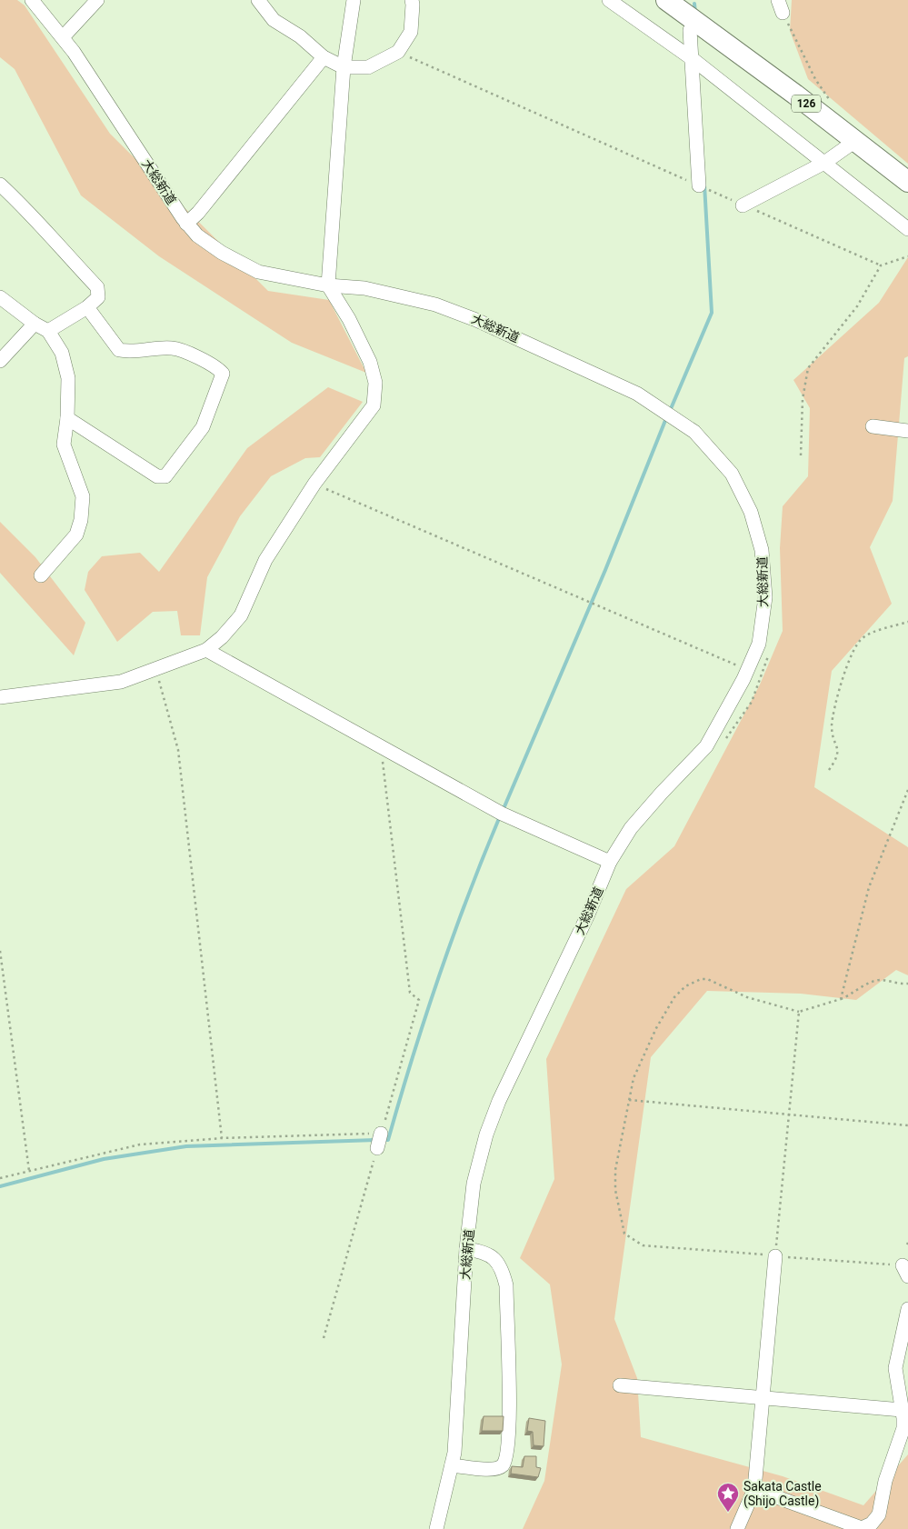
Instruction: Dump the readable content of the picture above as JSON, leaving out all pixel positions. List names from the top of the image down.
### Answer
{
  "streets": {
    "highway": ["126"],
    "street": ["大総新道"]
  },
  "places": {
    "place": ["Sakata Castle (Shijo Castle)"]
  }
}
